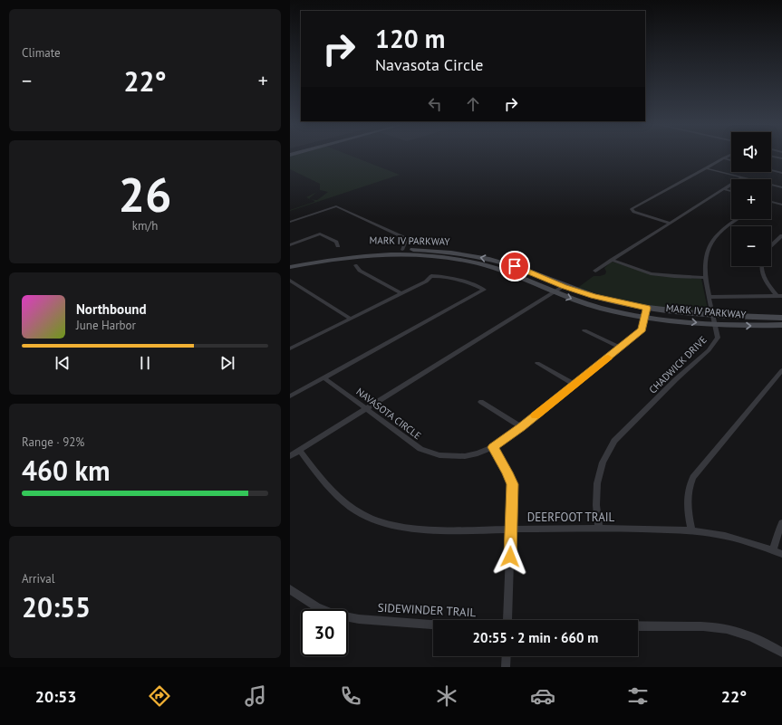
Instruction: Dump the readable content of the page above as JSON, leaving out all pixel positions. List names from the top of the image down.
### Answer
{
  "streets": {
    "main road": ["MARK IV PARKWAY"],
    "street": [
      "CHADWICK DRIVE",
      "NAVASOTA CIRCLE",
      "DEERFOOT TRAIL",
      "SIDEWINDER TRAIL"
    ]
  },
  "crossings": [
    ["MARK IV PARKWAY", "CHADWICK DRIVE"],
    ["MARK IV PARKWAY", "NAVASOTA CIRCLE"],
    ["CHADWICK DRIVE", "DEERFOOT TRAIL"]
  ],
  "page": {
    "tile": [
      "Climate",
      ["26", "km/h"],
      ["Range · 92%", "460 km"],
      ["Arrival", "20:55"]
    ],
    "turn": ["120 m", "Navasota Circle"],
    "heat": ["−", "22°", "+"],
    "map_buttons": ["+", "−"],
    "song": ["Northbound", "June Harbor"],
    "limit": "30",
    "trip": "20:55 · 2 min · 660 m",
    "tabs": ["20:53", "22°"]
  }
}
